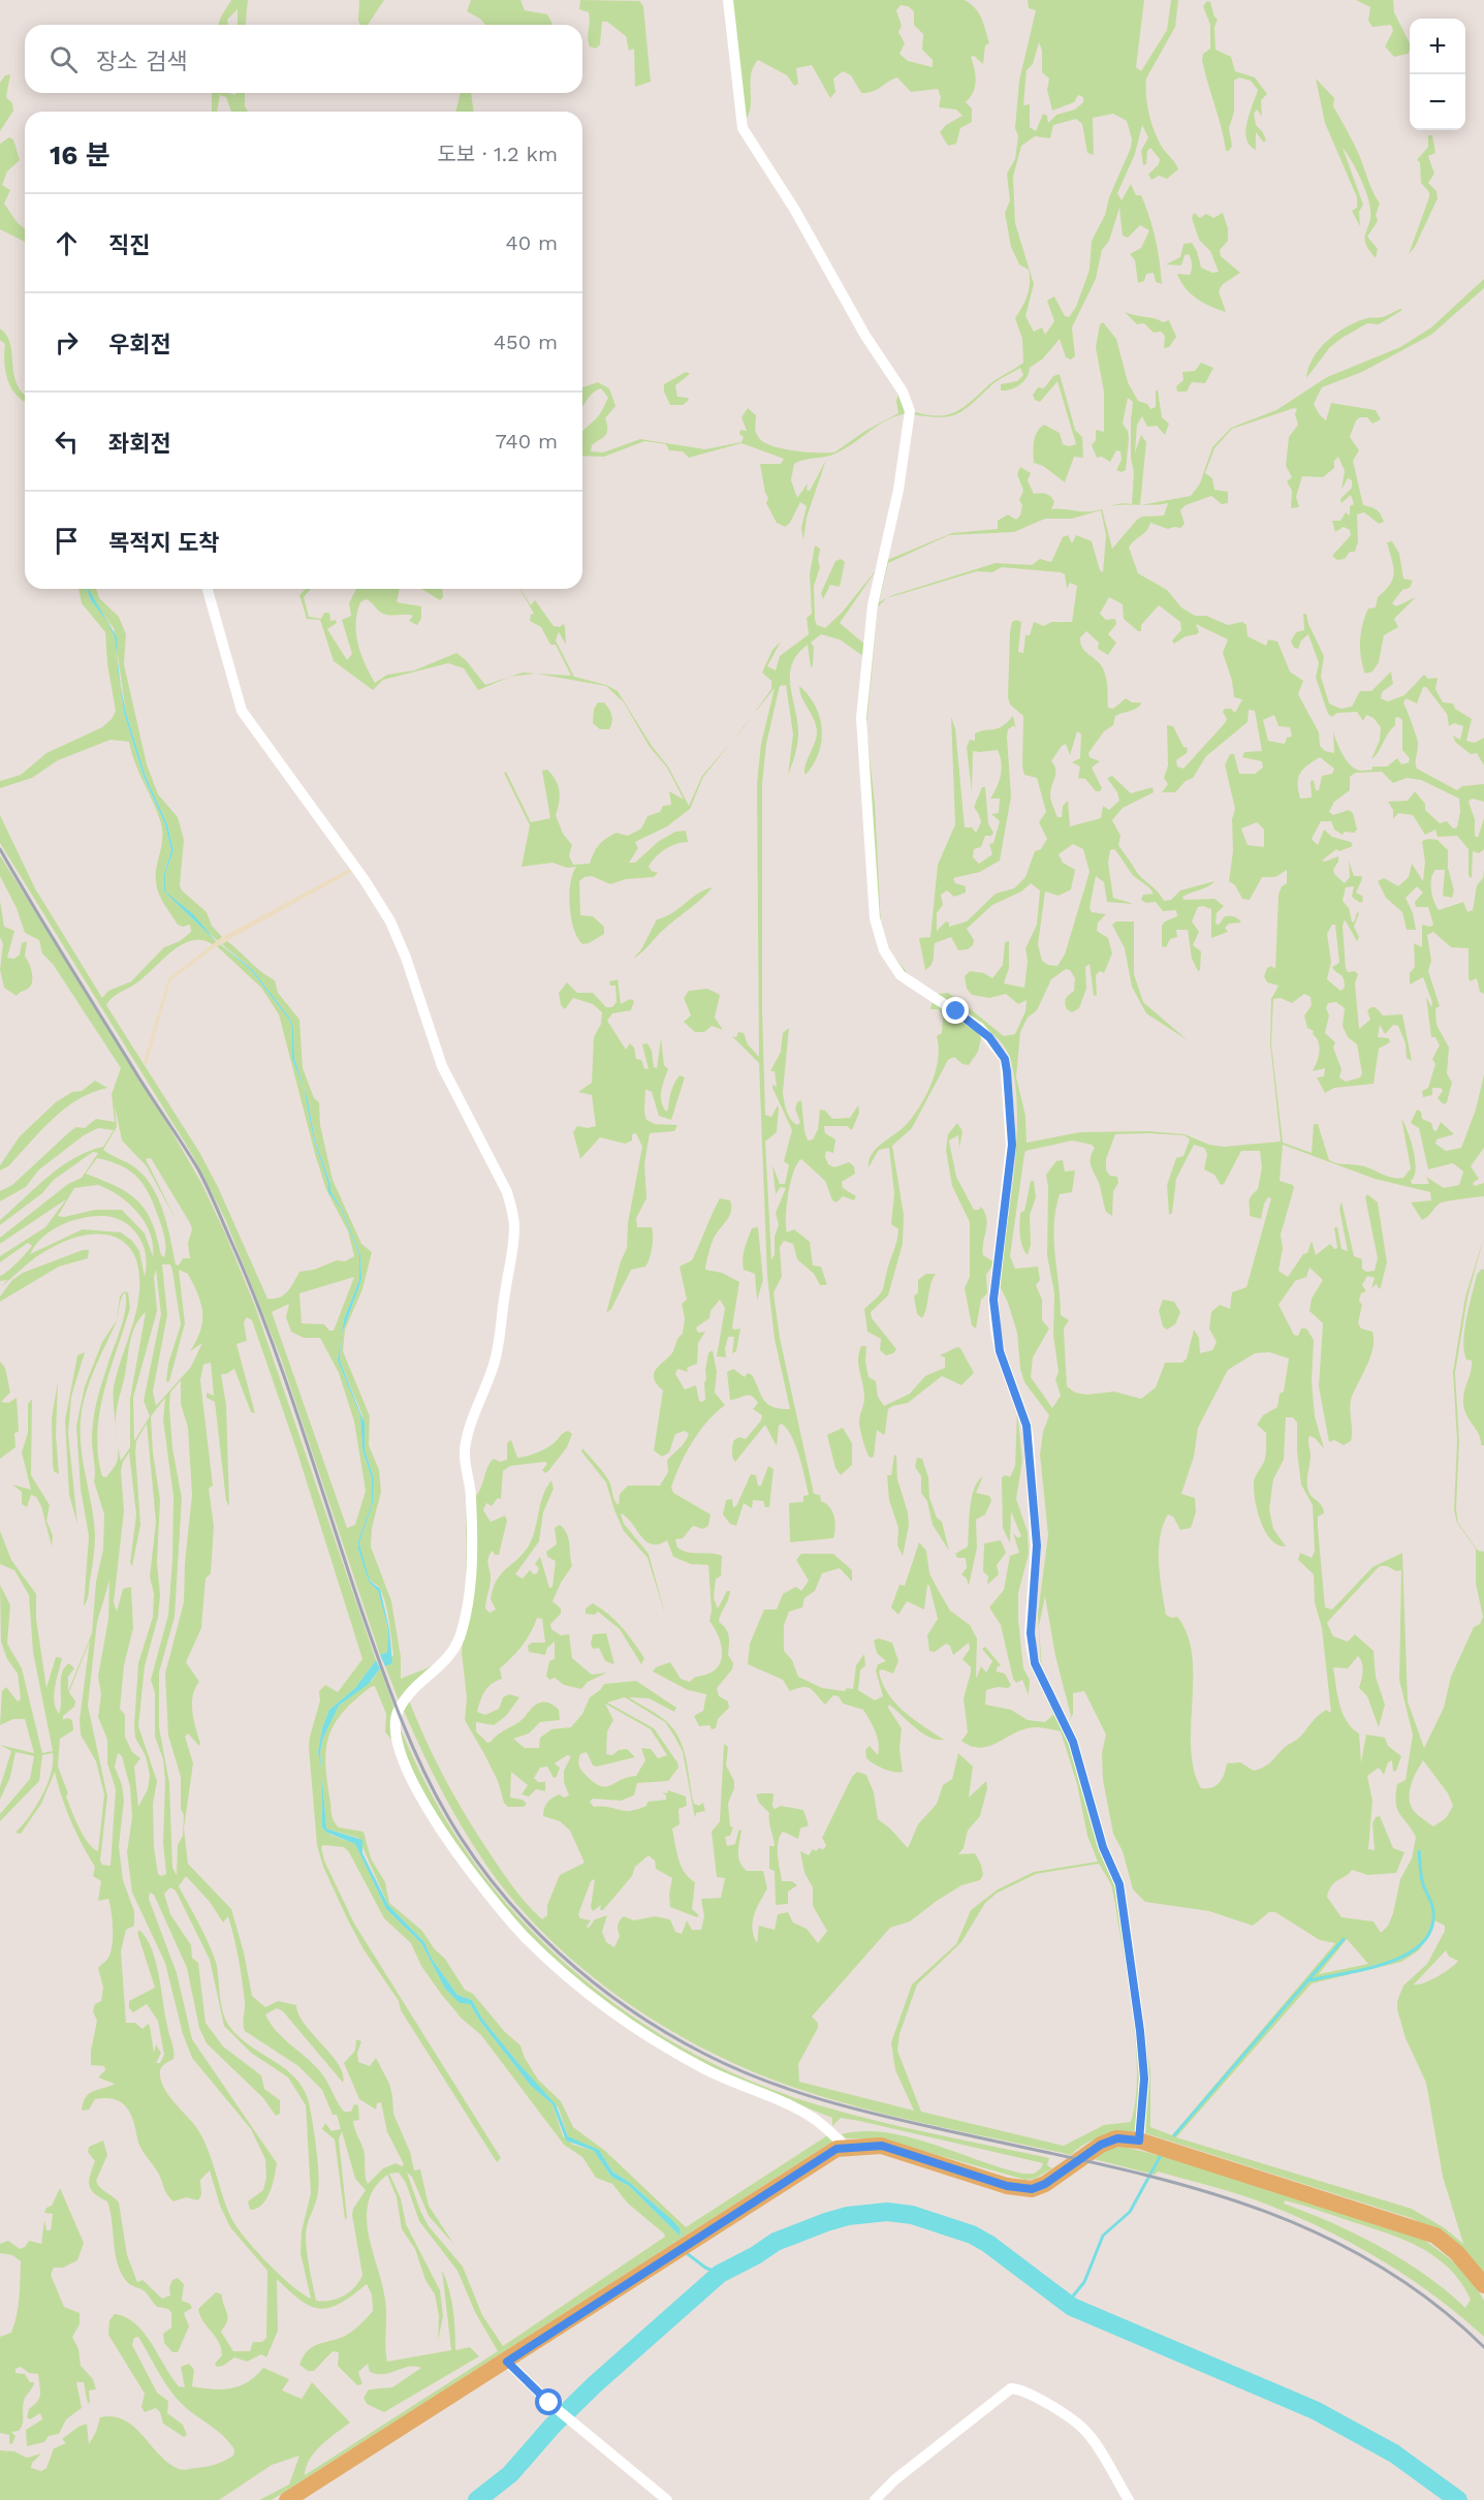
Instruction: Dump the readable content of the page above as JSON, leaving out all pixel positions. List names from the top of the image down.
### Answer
{
  "page": {
    "map_buttons": ["+", "−"],
    "search": "장소 검색",
    "heading": ["16 분", "도보 · 1.2 km"],
    "list": [
      ["직진", "40 m"],
      ["우회전", "450 m"],
      ["좌회전", "740 m"],
      "목적지 도착"
    ]
  }
}
